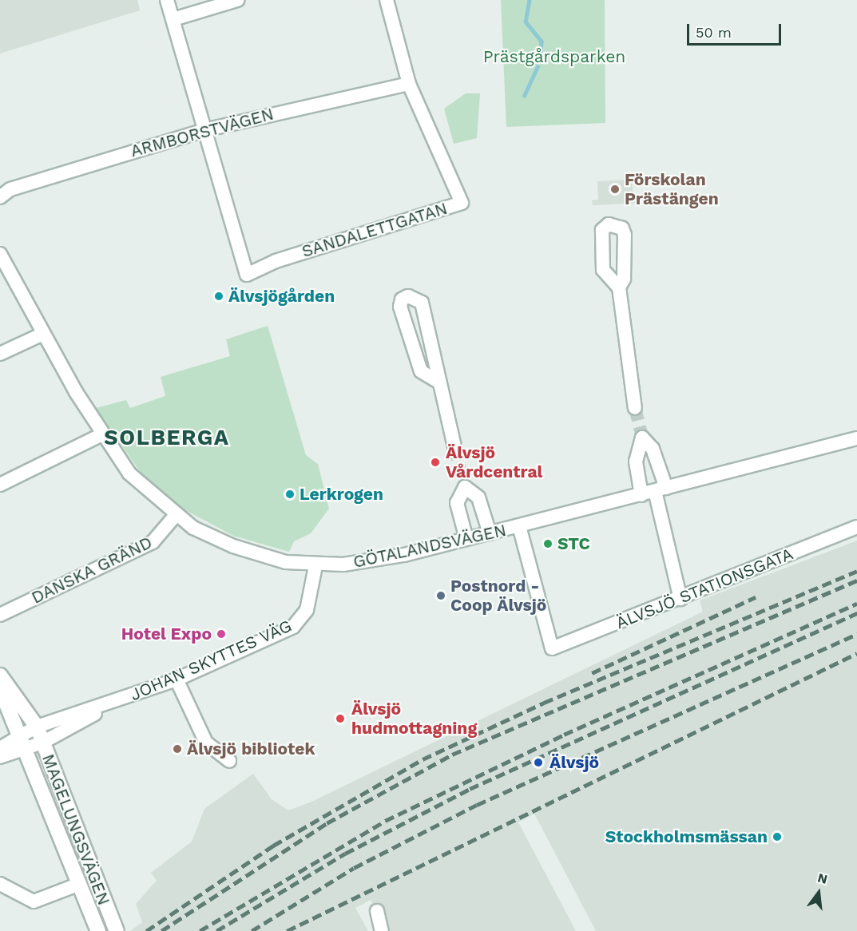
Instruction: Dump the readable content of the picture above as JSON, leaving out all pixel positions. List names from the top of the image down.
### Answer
{
  "streets": {
    "main road": ["MAGELUNGSVÄGEN"],
    "street": [
      "ARMBORSTVÄGEN",
      "SANDALETTGATAN",
      "GÖTALANDSVÄGEN",
      "DANSKA GRÄND",
      "ÄLVSJÖ STATIONSGATA",
      "JOHAN SKYTTES VÄG"
    ]
  },
  "crossings": [
    ["ARMBORSTVÄGEN", "SANDALETTGATAN"],
    ["GÖTALANDSVÄGEN", "DANSKA GRÄND"],
    ["GÖTALANDSVÄGEN", "ÄLVSJÖ STATIONSGATA"],
    ["GÖTALANDSVÄGEN", "JOHAN SKYTTES VÄG"],
    ["JOHAN SKYTTES VÄG", "MAGELUNGSVÄGEN"]
  ],
  "districts": ["SOLBERGA"],
  "parks": ["Prästgårdsparken"],
  "places": [
    "Förskolan Prästängen",
    "Älvsjögården",
    "Älvsjö Vårdcentral",
    "Lerkrogen",
    "STC",
    "Postnord - Coop Älvsjö",
    "Hotel Expo",
    "Älvsjö hudmottagning",
    "Älvsjö bibliotek",
    "Älvsjö",
    "Stockholmsmässan"
  ],
  "scale_bar": "50 m",
  "north": "top"
}
